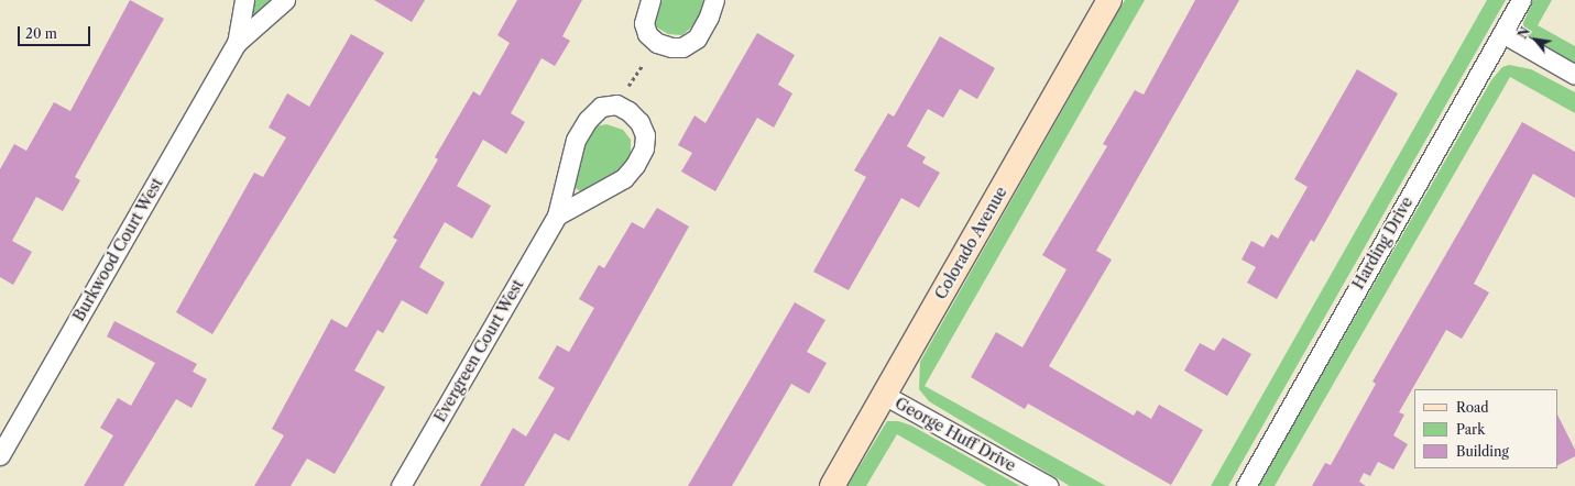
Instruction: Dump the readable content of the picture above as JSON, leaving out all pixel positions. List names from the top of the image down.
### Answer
{
  "streets": {
    "street": [
      "Colorado Avenue",
      "Harding Drive",
      "Burkwood Court West",
      "Evergreen Court West",
      "George Huff Drive"
    ]
  },
  "crossings": [
    ["Colorado Avenue", "George Huff Drive"]
  ],
  "legend": ["Road", "Park", "Building"],
  "scale_bar": "20 m",
  "north": "top left"
}
